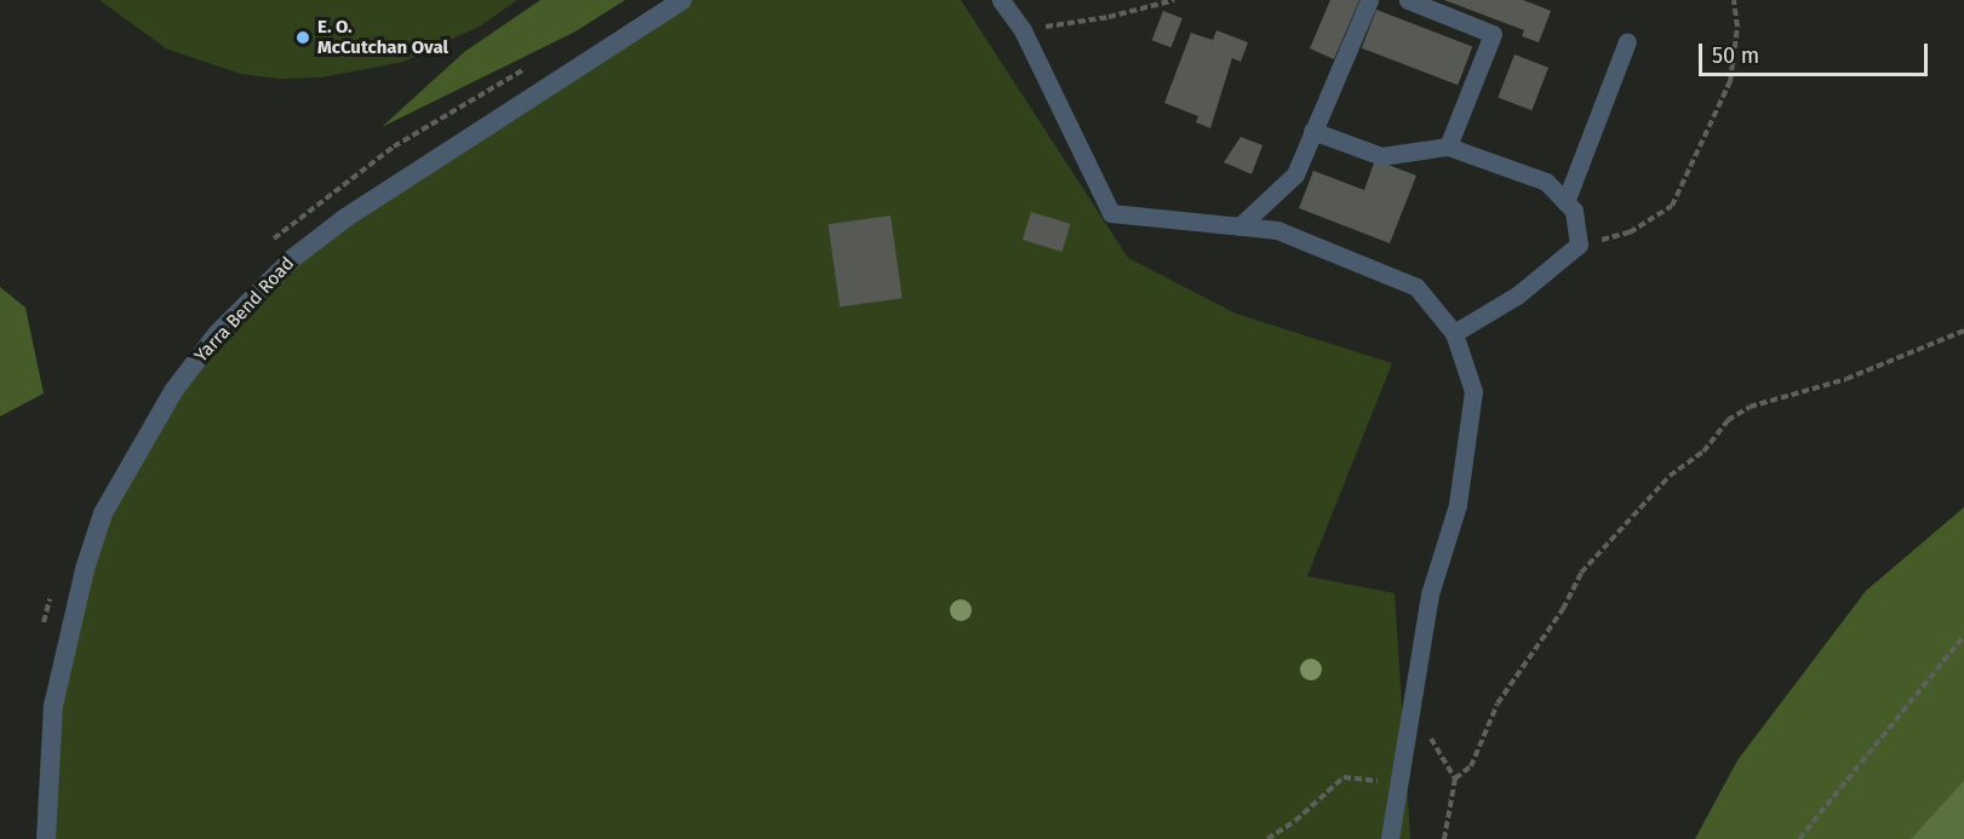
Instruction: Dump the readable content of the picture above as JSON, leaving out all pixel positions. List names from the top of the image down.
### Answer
{
  "streets": {
    "street": ["Yarra Bend Road"]
  },
  "places": ["E. O. McCutchan Oval"],
  "scale_bar": "50 m"
}
